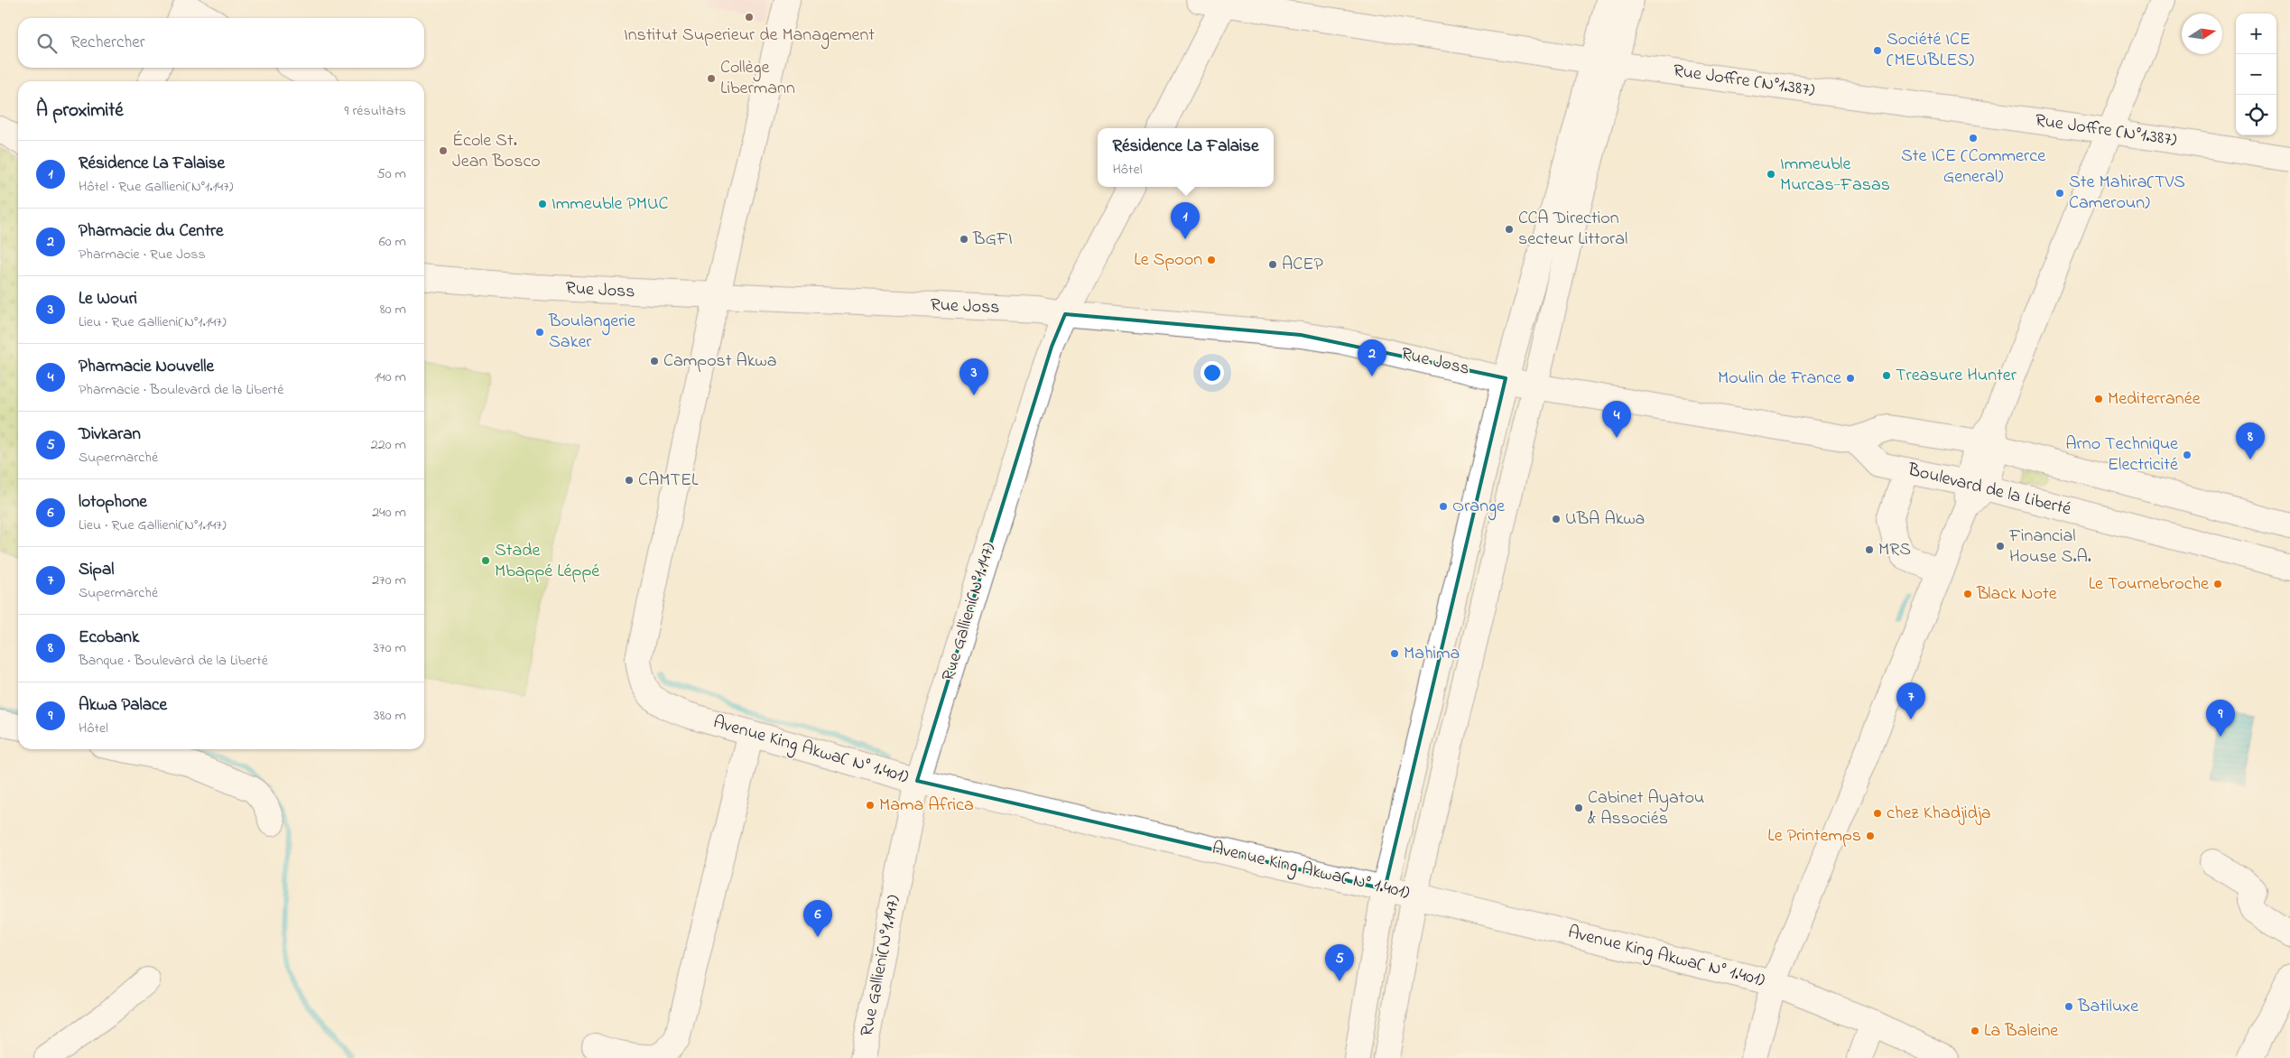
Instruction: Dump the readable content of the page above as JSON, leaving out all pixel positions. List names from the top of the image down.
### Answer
{
  "streets": {
    "street": [
      "Rue Joffre (N°1.387)",
      "Rue Joss",
      "Boulevard de la Liberté",
      "Rue Gallieni(N°1.147)",
      "Avenue King Akwa( N° 1.401)"
    ]
  },
  "crossings": [
    ["Rue Joss", "Rue Gallieni(N°1.147)"],
    ["Rue Joss", "Avenue King Akwa( N° 1.401)"],
    ["Rue Gallieni(N°1.147)", "Avenue King Akwa( N° 1.401)"]
  ],
  "places": [
    "Institut Superieur de Management",
    "Société ICE (MEUBLES)",
    "Collège Libermann",
    "Ste ICE (Commerce General)",
    "École St. Jean Bosco",
    "Immeuble Murcas-Fasas",
    "Ste Mahira(TVS Cameroun)",
    "Immeuble PMUC",
    "CCA Direction secteur Littoral",
    "BGFI",
    "Le Spoon",
    "ACEP",
    "Boulangerie Saker",
    "Campost Akwa",
    "Treasure Hunter",
    "Moulin de France",
    "Mediterranée",
    "Arno Technique Electricité",
    "CAMTEL",
    "Orange",
    "UBA Akwa",
    "Financial House S.A.",
    "MRS",
    "Stade Mbappé Léppé",
    "Le Tournebroche",
    "Black Note",
    "Mahima",
    "Mama Africa",
    "Cabinet Ayatou & Associés",
    "chez Khadjidja",
    "Le Printemps",
    "Batiluxe",
    "La Baleine"
  ],
  "north": "right",
  "page": {
    "map_buttons": ["+", "−"],
    "search": "Rechercher",
    "heading": ["À proximité", "9 résultats"],
    "popup": ["Résidence La Falaise", "Hôtel"],
    "list": [
      {
        "mark": "1",
        "name": "Résidence La Falaise",
        "note": "Hôtel · Rue Gallieni(N°1.147)",
        "value": "50 m"
      },
      {
        "mark": "2",
        "name": "Pharmacie du Centre",
        "note": "Pharmacie · Rue Joss",
        "value": "60 m"
      },
      {
        "mark": "3",
        "name": "Le Wouri",
        "note": "Lieu · Rue Gallieni(N°1.147)",
        "value": "80 m"
      },
      {
        "mark": "4",
        "name": "Pharmacie Nouvelle",
        "note": "Pharmacie · Boulevard de la Liberté",
        "value": "140 m"
      },
      {
        "mark": "5",
        "name": "Divkaran",
        "note": "Supermarché",
        "value": "220 m"
      },
      {
        "mark": "6",
        "name": "lotophone",
        "note": "Lieu · Rue Gallieni(N°1.147)",
        "value": "240 m"
      },
      {
        "mark": "7",
        "name": "Sipal",
        "note": "Supermarché",
        "value": "270 m"
      },
      {
        "mark": "8",
        "name": "Ecobank",
        "note": "Banque · Boulevard de la Liberté",
        "value": "370 m"
      },
      {
        "mark": "9",
        "name": "Akwa Palace",
        "note": "Hôtel",
        "value": "380 m"
      }
    ],
    "pins": [
      "1",
      "2",
      "3",
      "4",
      "8",
      "7",
      "9",
      "6",
      "5"
    ]
  }
}
